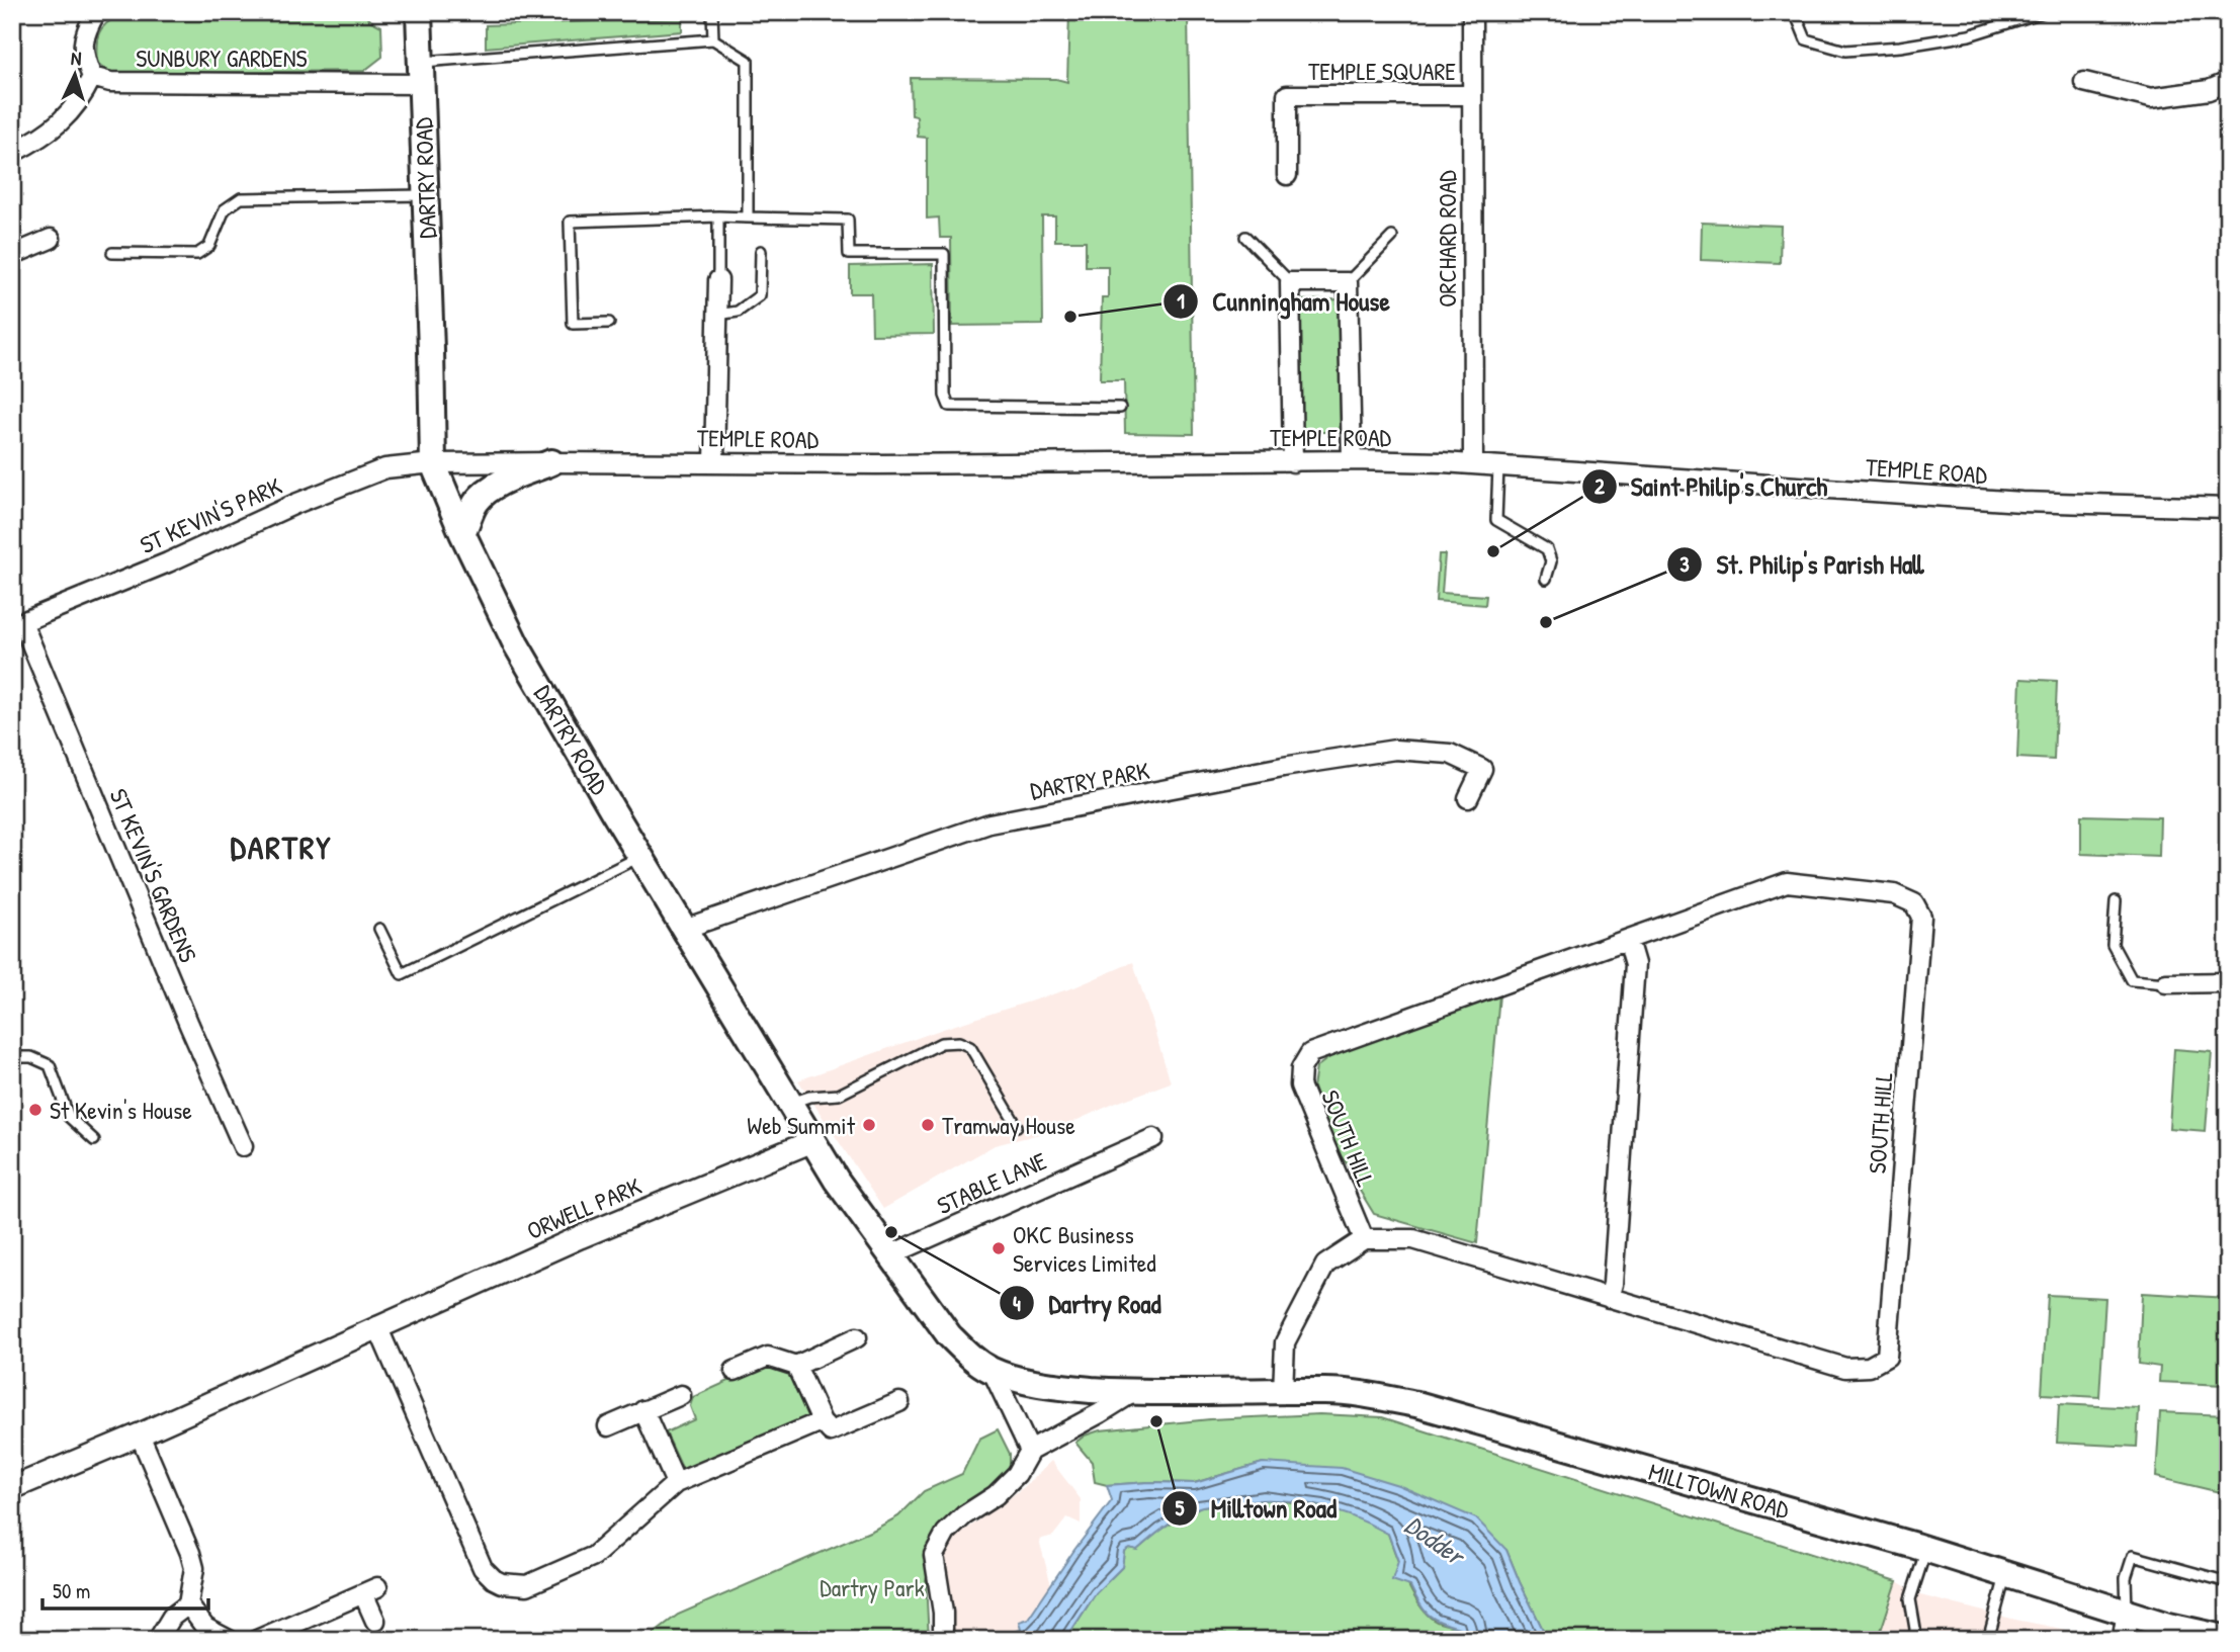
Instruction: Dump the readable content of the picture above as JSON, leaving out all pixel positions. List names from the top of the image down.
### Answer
{
  "streets": {
    "main road": ["DARTRY ROAD", "MILLTOWN ROAD"],
    "street": [
      "SUNBURY GARDENS",
      "TEMPLE SQUARE",
      "ORCHARD ROAD",
      "TEMPLE ROAD",
      "ST KEVIN'S PARK",
      "DARTRY PARK",
      "ST KEVIN'S GARDENS",
      "SOUTH HILL",
      "STABLE LANE",
      "ORWELL PARK"
    ]
  },
  "crossings": [
    ["SUNBURY GARDENS", "DARTRY ROAD"],
    ["TEMPLE SQUARE", "ORCHARD ROAD"],
    ["DARTRY ROAD", "TEMPLE ROAD"],
    ["DARTRY ROAD", "ST KEVIN'S PARK"],
    ["DARTRY ROAD", "DARTRY PARK"],
    ["DARTRY ROAD", "STABLE LANE"],
    ["DARTRY ROAD", "ORWELL PARK"],
    ["DARTRY ROAD", "MILLTOWN ROAD"],
    ["ORCHARD ROAD", "TEMPLE ROAD"],
    ["TEMPLE ROAD", "ST KEVIN'S PARK"],
    ["ST KEVIN'S PARK", "ST KEVIN'S GARDENS"]
  ],
  "districts": ["DARTRY"],
  "water": ["Dodder"],
  "parks": ["Dartry Park"],
  "places": [
    "Cunningham House",
    "Saint Philip's Church",
    "St. Philip's Parish Hall",
    "St Kevin's House",
    "Web Summit",
    "Tramway House",
    "Dartry Road",
    "OKC Business Services Limited",
    "Milltown Road"
  ],
  "scale_bar": "50 m",
  "north": "top"
}
